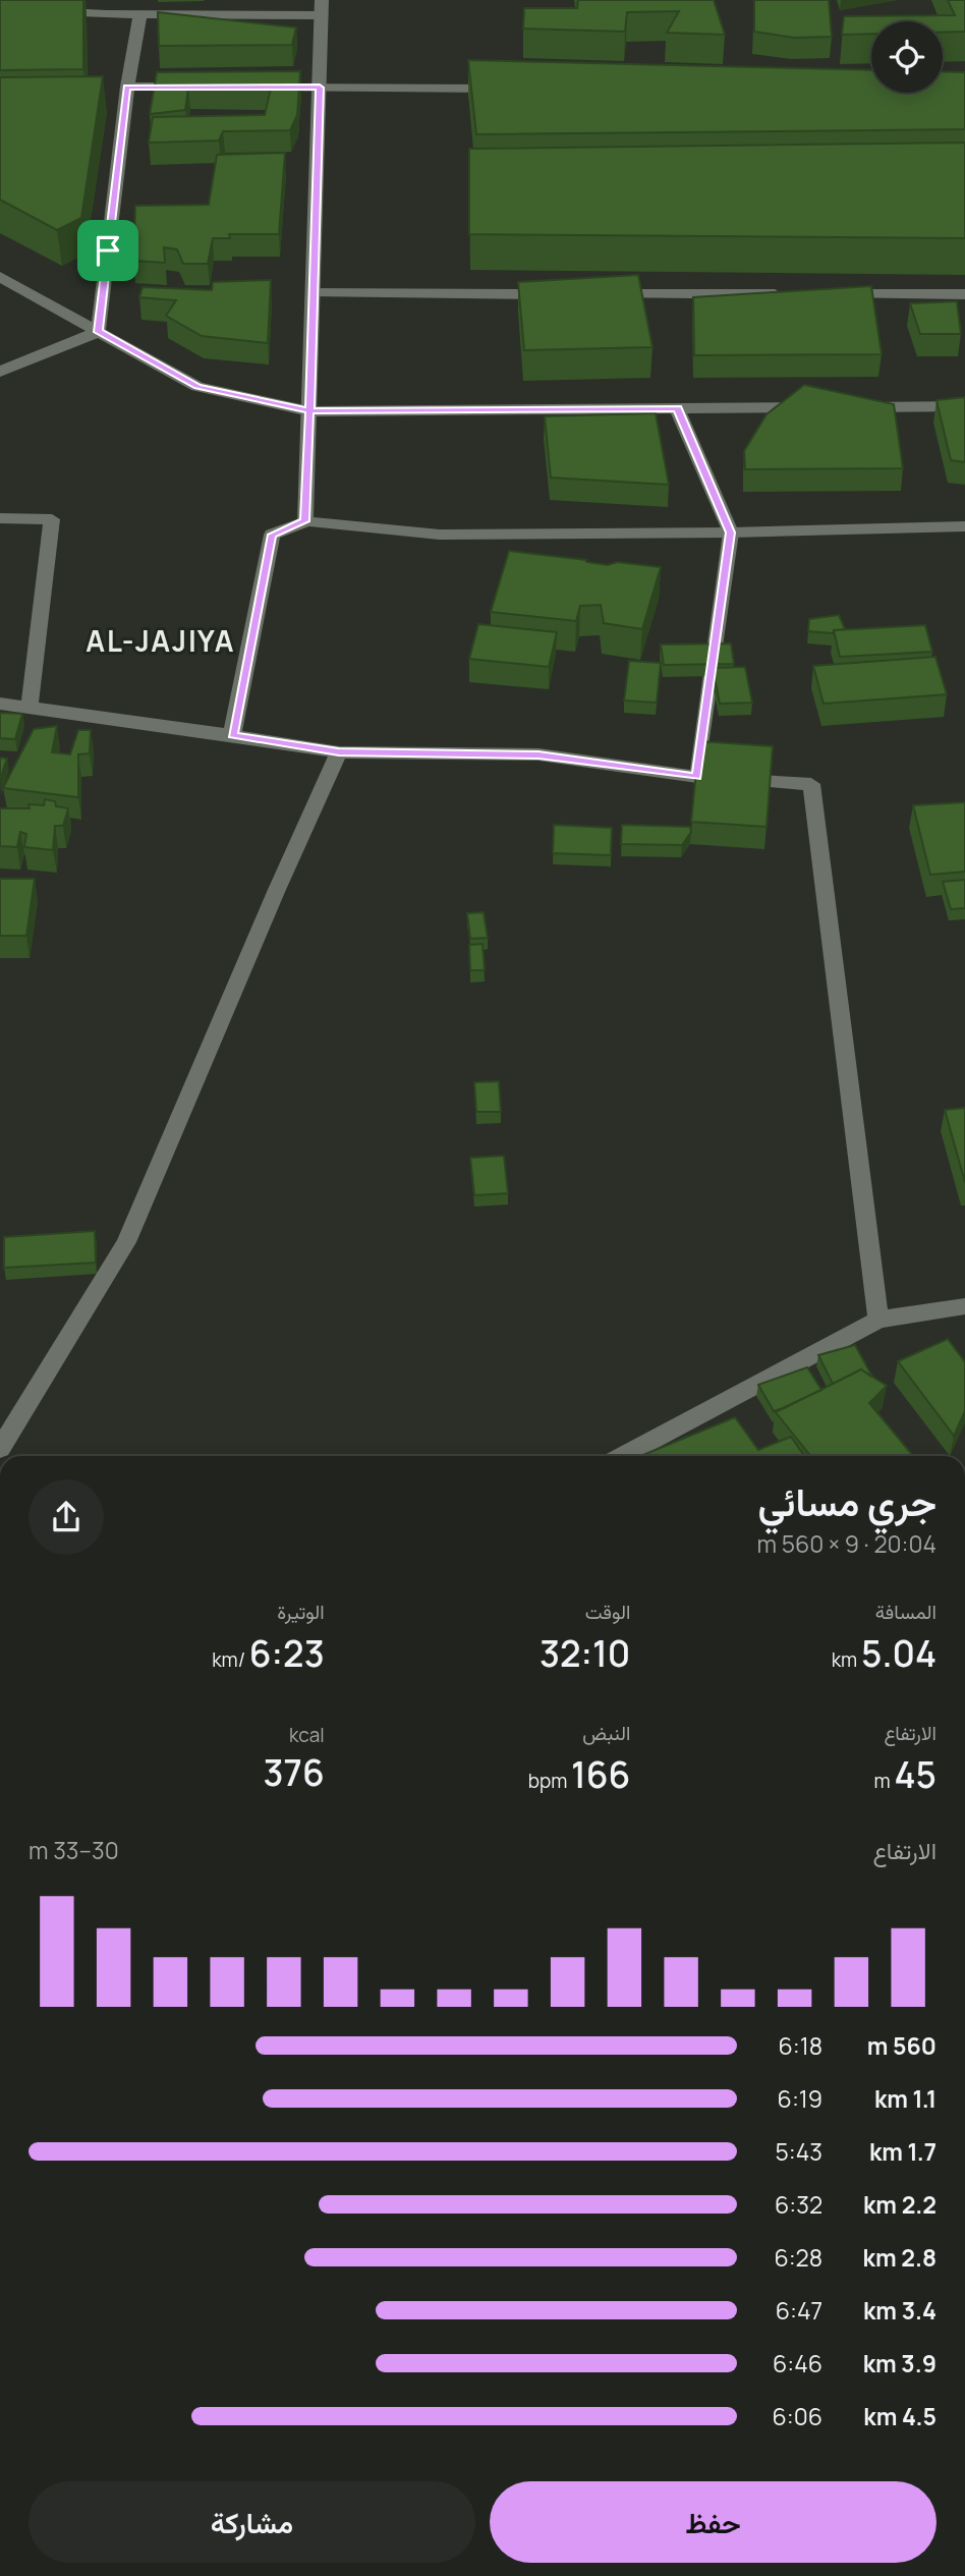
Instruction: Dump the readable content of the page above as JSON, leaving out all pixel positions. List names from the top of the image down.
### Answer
{
  "districts": ["AL-JAJIYA"],
  "page": {
    "heading": ["جري مسائي", "20:04 · 9 × 560 m"],
    "stats": [
      ["المسافة", "5.04 km"],
      ["الوقت", "32:10"],
      ["الوتيرة", "6:23 /km"],
      ["الارتفاع", "45 m"],
      ["النبض", "166 bpm"],
      ["kcal", "376"]
    ],
    "chart": ["الارتفاع", "30–33 m"],
    "list": [
      {
        "name": "560 m",
        "note": "6:18"
      },
      {
        "name": "1.1 km",
        "note": "6:19"
      },
      {
        "name": "1.7 km",
        "note": "5:43"
      },
      {
        "name": "2.2 km",
        "note": "6:32"
      },
      {
        "name": "2.8 km",
        "note": "6:28"
      },
      {
        "name": "3.4 km",
        "note": "6:47"
      },
      {
        "name": "3.9 km",
        "note": "6:46"
      },
      {
        "name": "4.5 km",
        "note": "6:06"
      }
    ],
    "buttons": ["حفظ", "مشاركة"]
  }
}
